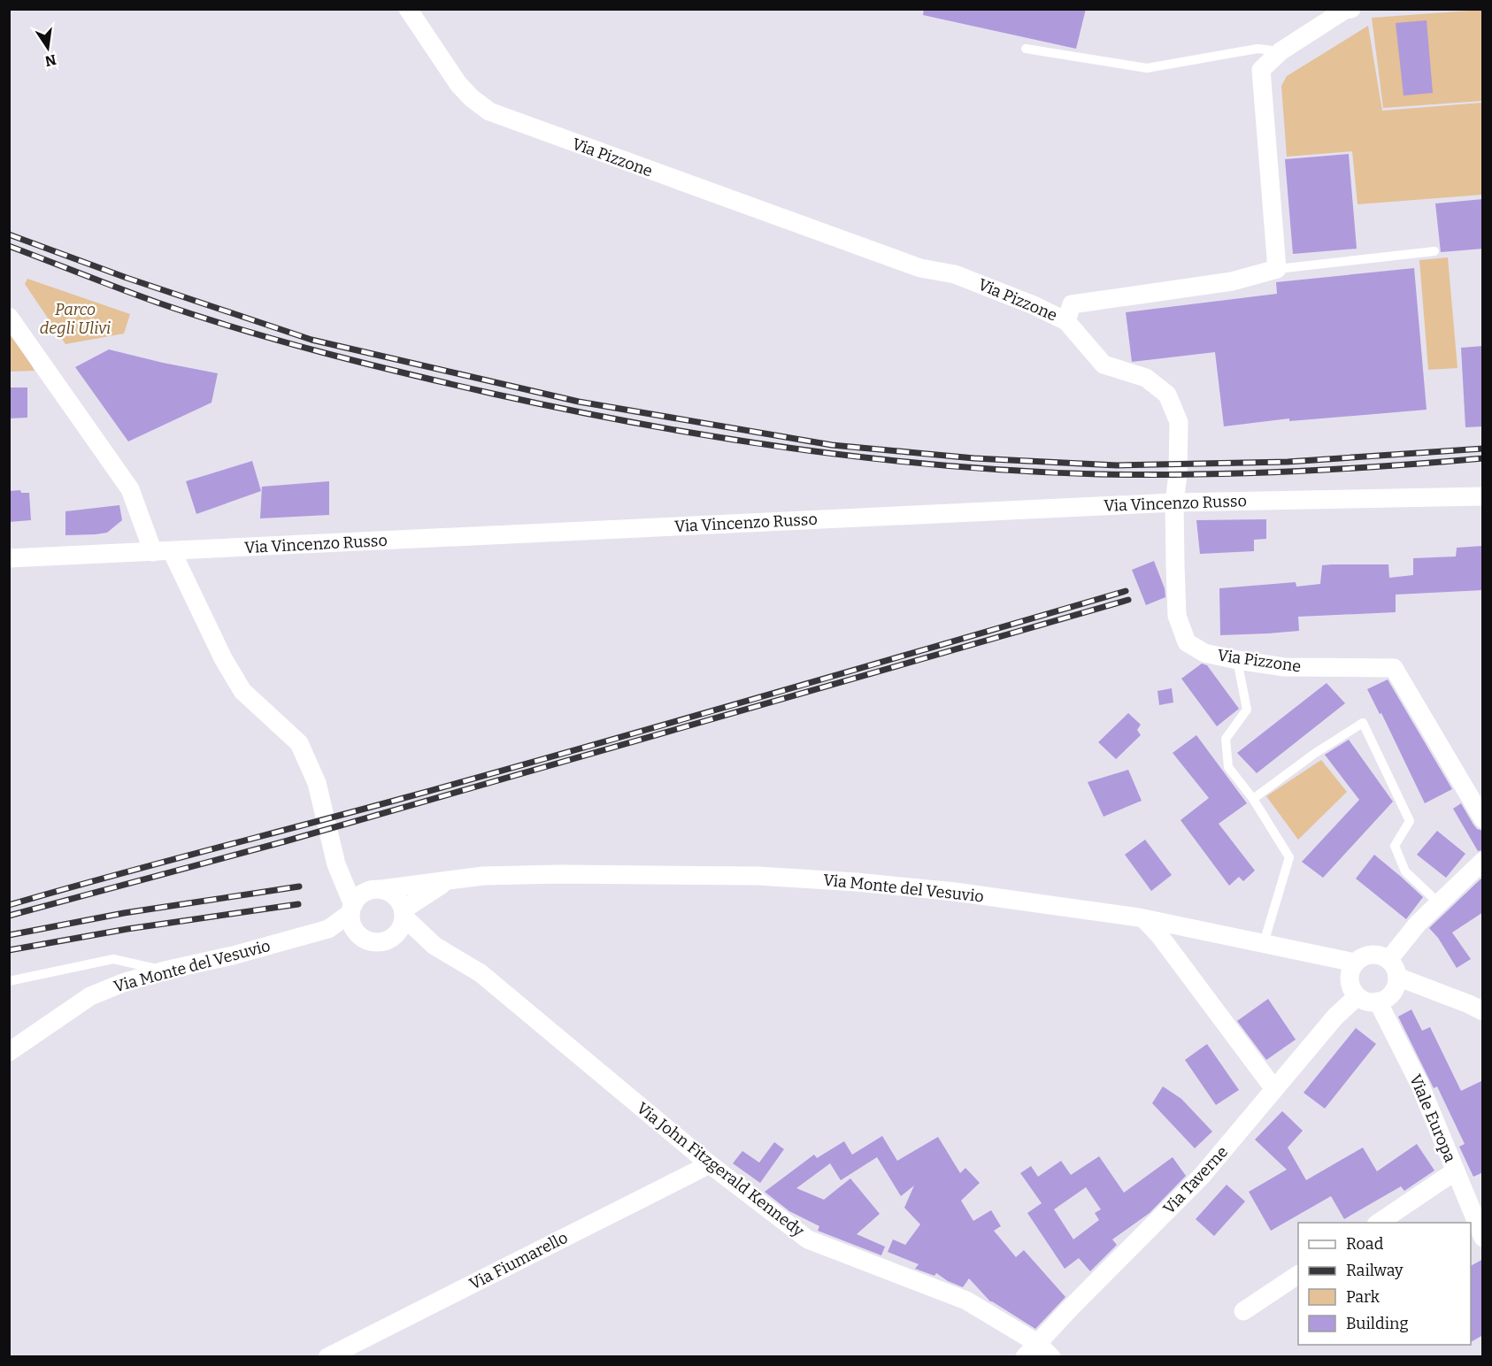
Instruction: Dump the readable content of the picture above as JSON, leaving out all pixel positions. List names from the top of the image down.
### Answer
{
  "streets": {
    "street": [
      "Via Pizzone",
      "Via Vincenzo Russo",
      "Via Monte del Vesuvio",
      "Viale Europa",
      "Via John Fitzgerald Kennedy",
      "Via Taverne",
      "Via Fiumarello"
    ]
  },
  "crossings": [
    ["Via Pizzone", "Via Vincenzo Russo"],
    ["Via Monte del Vesuvio", "Viale Europa"],
    ["Via Monte del Vesuvio", "Via John Fitzgerald Kennedy"],
    ["Via Monte del Vesuvio", "Via Taverne"],
    ["Viale Europa", "Via Taverne"],
    ["Via John Fitzgerald Kennedy", "Via Taverne"],
    ["Via John Fitzgerald Kennedy", "Via Fiumarello"]
  ],
  "parks": ["Parco degli Ulivi"],
  "legend": [
    "Road",
    "Railway",
    "Park",
    "Building"
  ],
  "north": "bottom"
}
